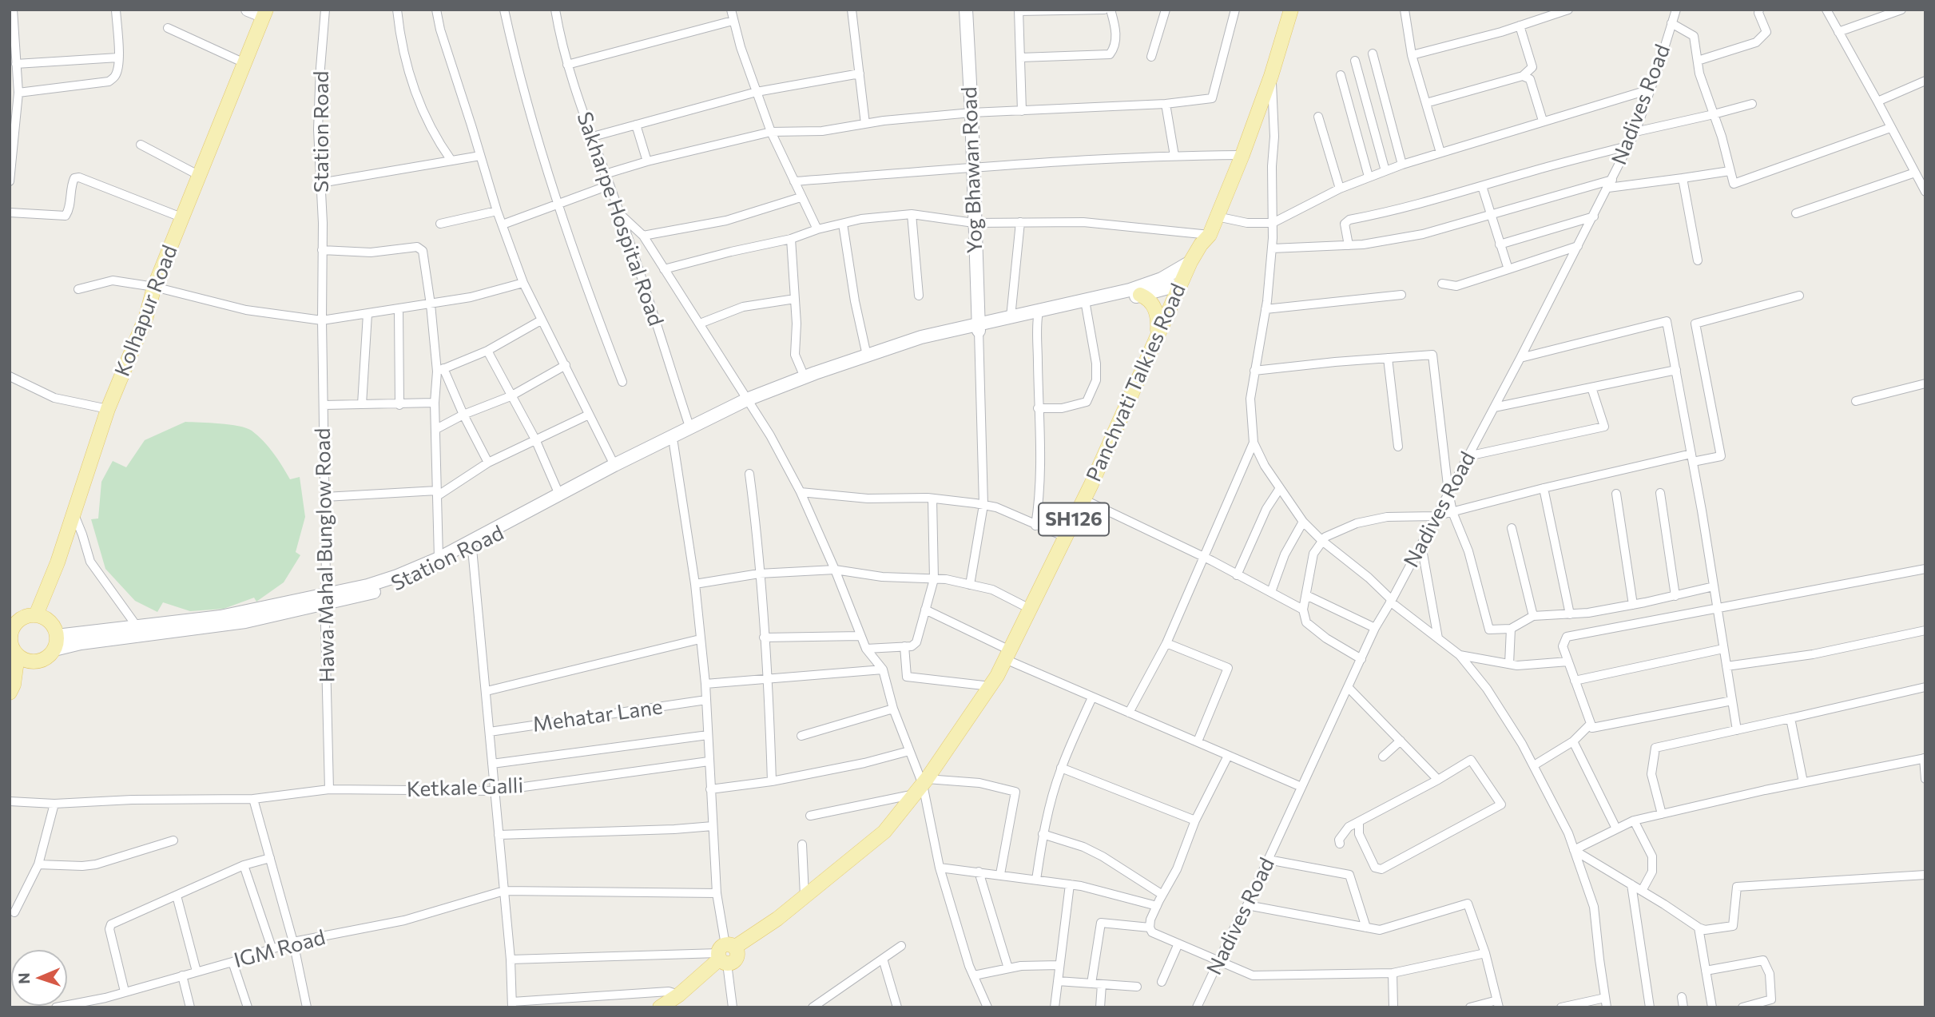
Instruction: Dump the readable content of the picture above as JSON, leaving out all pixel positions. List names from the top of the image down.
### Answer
{
  "streets": {
    "main road": [
      "Station Road",
      "Yog Bhawan Road",
      "Kolhapur Road",
      "Panchvati Talkies Road",
      "SH126"
    ],
    "street": [
      "Nadives Road",
      "Sakharpe Hospital Road",
      "Hawa Mahal Bunglow Road",
      "Mehatar Lane",
      "Ketkale Galli",
      "IGM Road"
    ]
  },
  "crossings": [
    ["Station Road", "Sakharpe Hospital Road"],
    ["Station Road", "Kolhapur Road"],
    ["Station Road", "Hawa Mahal Bunglow Road"],
    ["Hawa Mahal Bunglow Road", "Ketkale Galli"]
  ],
  "north": "left"
}
